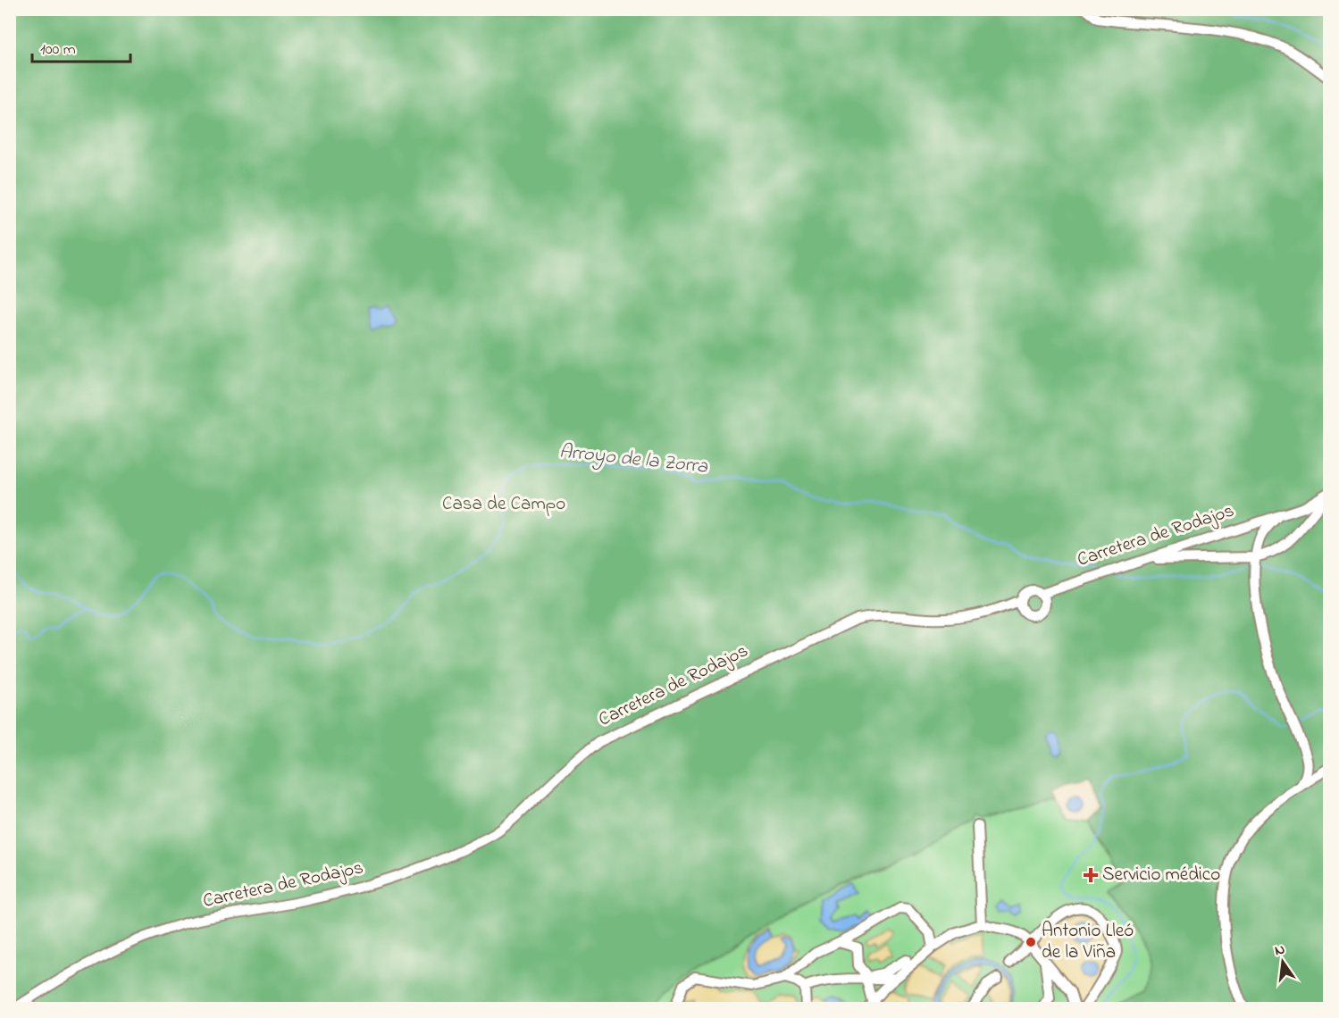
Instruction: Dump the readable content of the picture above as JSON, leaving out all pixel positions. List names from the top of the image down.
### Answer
{
  "streets": {
    "street": ["Carretera de Rodajos"]
  },
  "water": ["Arroyo de la Zorra"],
  "parks": ["Casa de Campo"],
  "places": {
    "health": ["Servicio médico"],
    "other": ["Antonio Lleó de la Viña"]
  },
  "scale_bar": "100 m",
  "north": "top"
}
